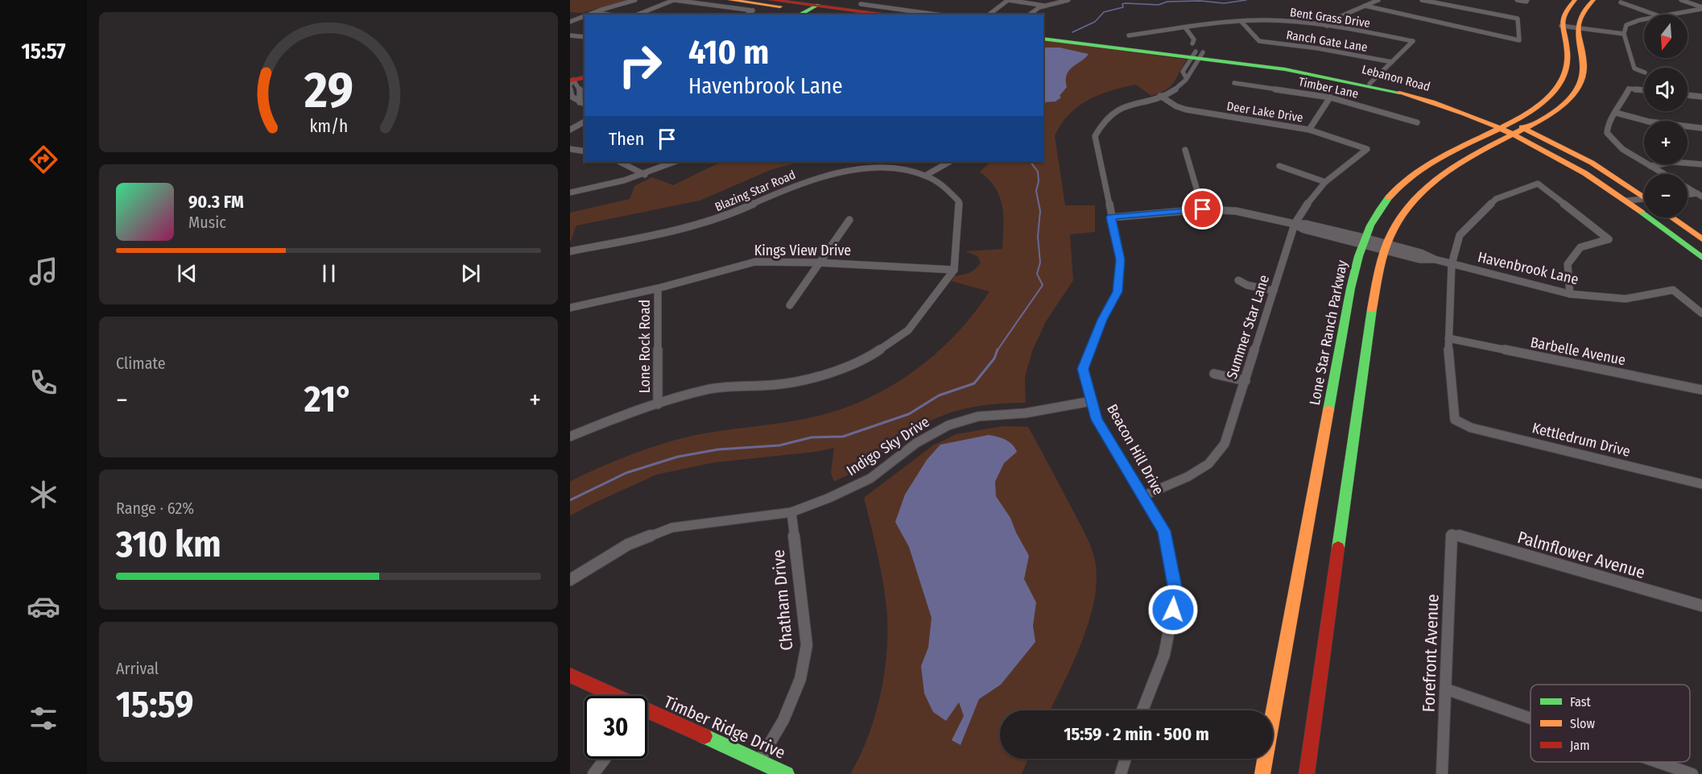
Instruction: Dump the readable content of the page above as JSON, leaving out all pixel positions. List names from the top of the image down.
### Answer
{
  "streets": {
    "main road": ["Lebanon Road", "Lone Star Ranch Parkway", "Timber Ridge Drive"],
    "street": [
      "Bent Grass Drive",
      "Ranch Gate Lane",
      "Timber Lane",
      "Deer Lake Drive",
      "Blazing Star Road",
      "Kings View Drive",
      "Havenbrook Lane",
      "Summer Star Lane",
      "Lone Rock Road",
      "Barbelle Avenue",
      "Kettledrum Drive",
      "Indigo Sky Drive",
      "Beacon Hill Drive",
      "Palmflower Avenue",
      "Chatham Drive",
      "Forefront Avenue"
    ]
  },
  "crossings": [
    ["Bent Grass Drive", "Ranch Gate Lane"],
    ["Lebanon Road", "Lone Star Ranch Parkway"],
    ["Lebanon Road", "Beacon Hill Drive"],
    ["Deer Lake Drive", "Summer Star Lane"],
    ["Deer Lake Drive", "Beacon Hill Drive"],
    ["Blazing Star Road", "Kings View Drive"],
    ["Kings View Drive", "Lone Rock Road"],
    ["Havenbrook Lane", "Summer Star Lane"],
    ["Havenbrook Lane", "Lone Star Ranch Parkway"],
    ["Havenbrook Lane", "Beacon Hill Drive"],
    ["Summer Star Lane", "Beacon Hill Drive"],
    ["Barbelle Avenue", "Kettledrum Drive"],
    ["Indigo Sky Drive", "Beacon Hill Drive"],
    ["Indigo Sky Drive", "Chatham Drive"],
    ["Palmflower Avenue", "Forefront Avenue"],
    ["Chatham Drive", "Timber Ridge Drive"]
  ],
  "legend": ["Fast", "Slow", "Jam"],
  "north": "bottom",
  "page": {
    "tabs": "15:57",
    "map_buttons": ["+", "−"],
    "turn": ["410 m", "Havenbrook Lane"],
    "then": "Then",
    "song": ["90.3 FM", "Music"],
    "tile": [
      "Climate",
      ["Range · 62%", "310 km"],
      ["Arrival", "15:59"]
    ],
    "heat": ["−", "21°", "+"],
    "limit": "30",
    "trip": "15:59 · 2 min · 500 m",
    "gauge": ["29", "km/h"]
  }
}
